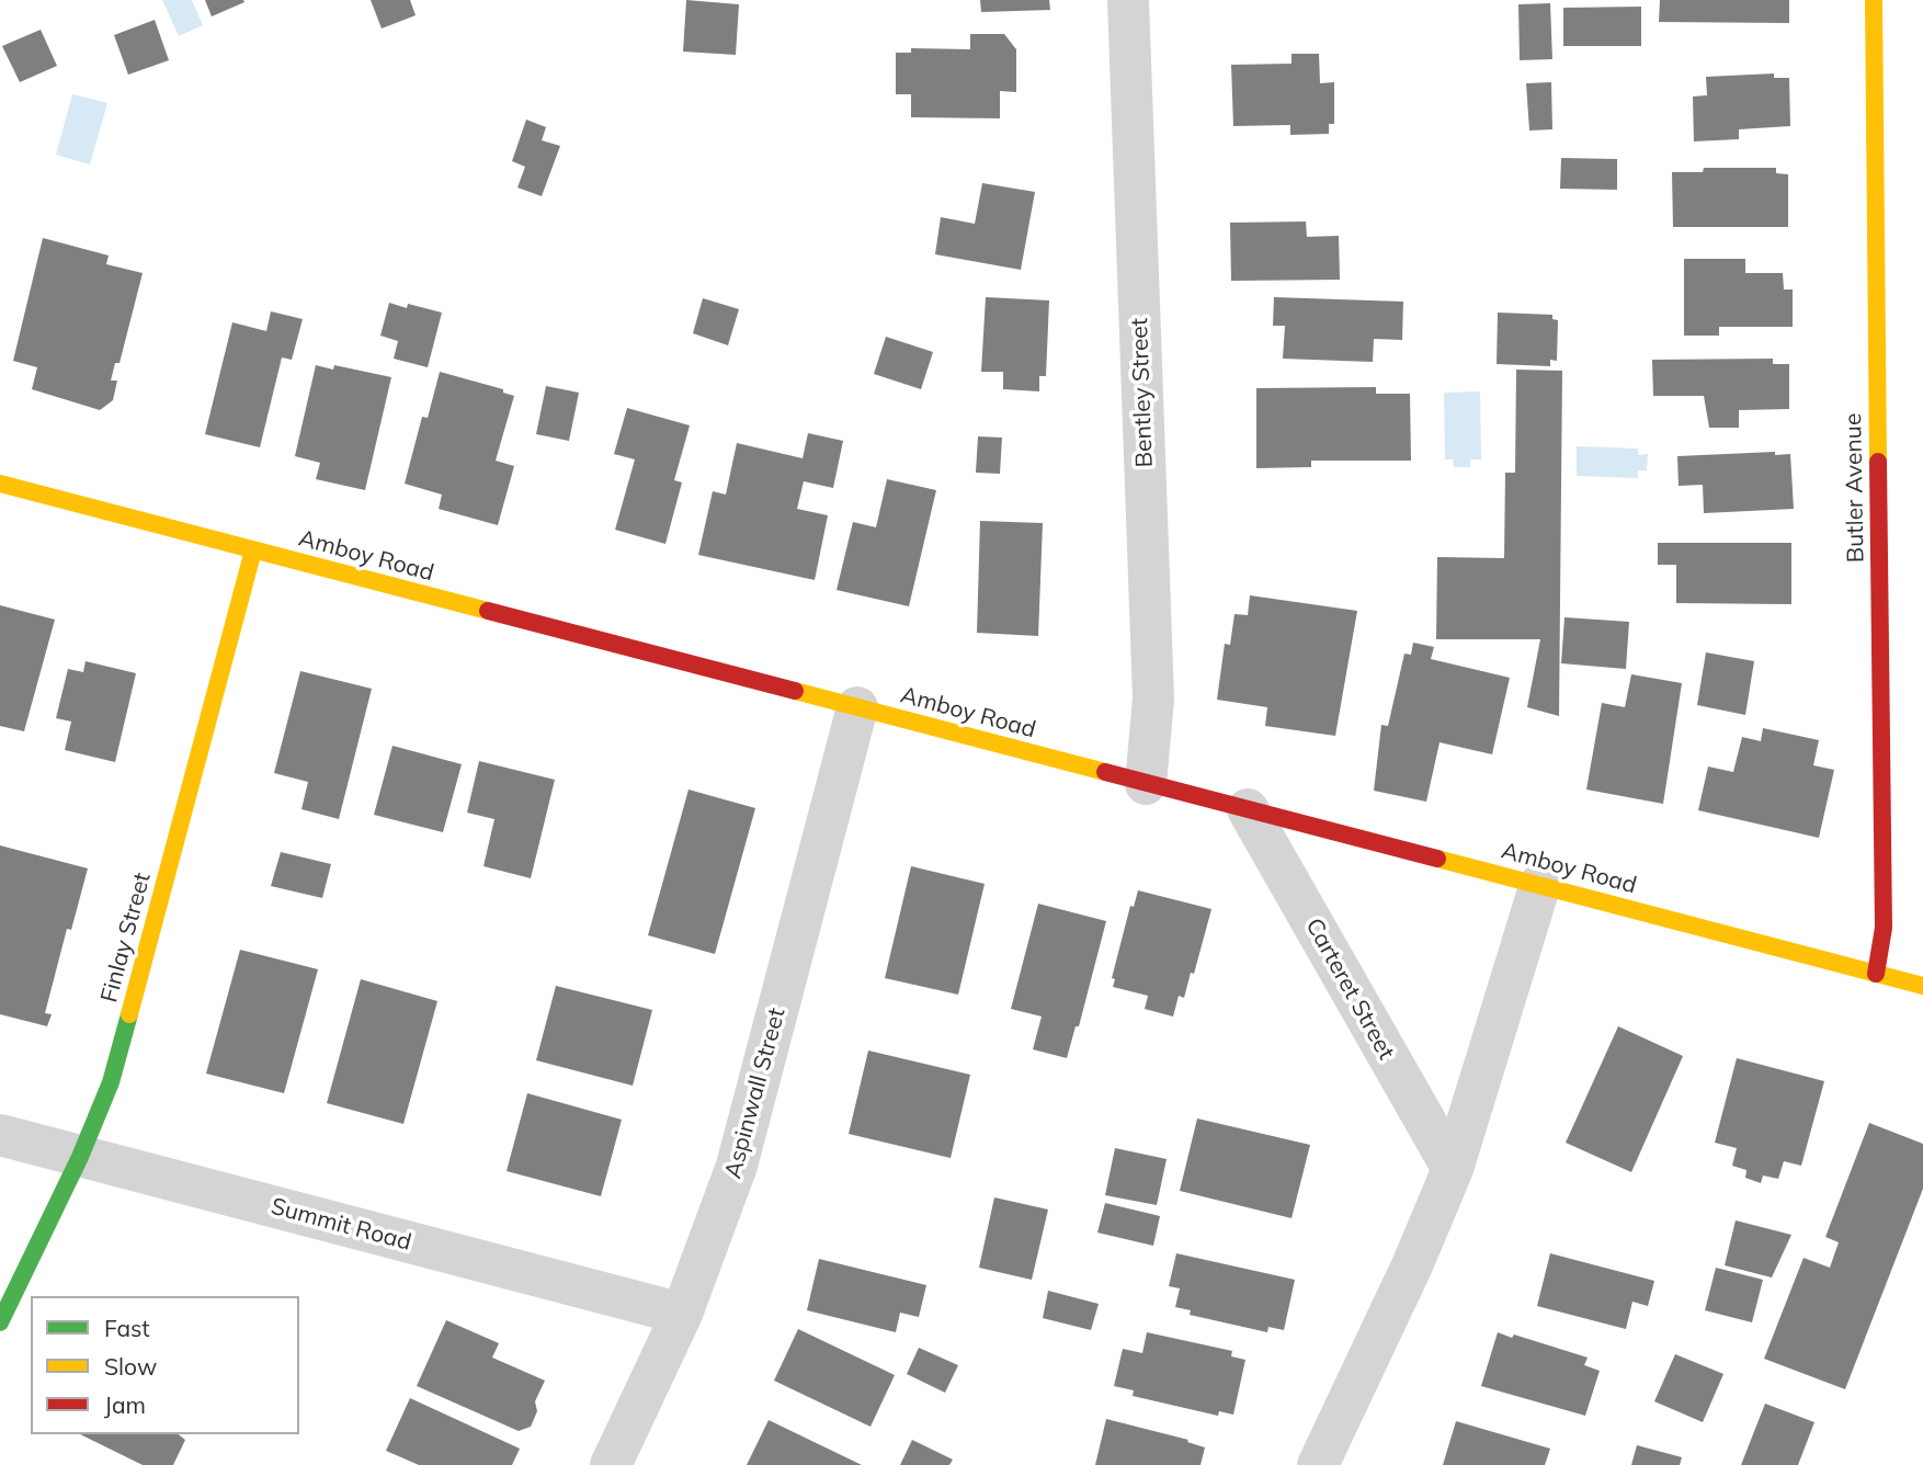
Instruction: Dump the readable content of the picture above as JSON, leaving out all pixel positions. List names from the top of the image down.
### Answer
{
  "streets": {
    "street": [
      "Bentley Street",
      "Butler Avenue",
      "Amboy Road",
      "Finlay Street",
      "Carteret Street",
      "Aspinwall Street",
      "Summit Road"
    ]
  },
  "crossings": [
    ["Bentley Street", "Amboy Road"],
    ["Butler Avenue", "Amboy Road"],
    ["Amboy Road", "Finlay Street"],
    ["Amboy Road", "Carteret Street"],
    ["Amboy Road", "Aspinwall Street"],
    ["Finlay Street", "Summit Road"],
    ["Aspinwall Street", "Summit Road"]
  ],
  "legend": ["Fast", "Slow", "Jam"]
}
